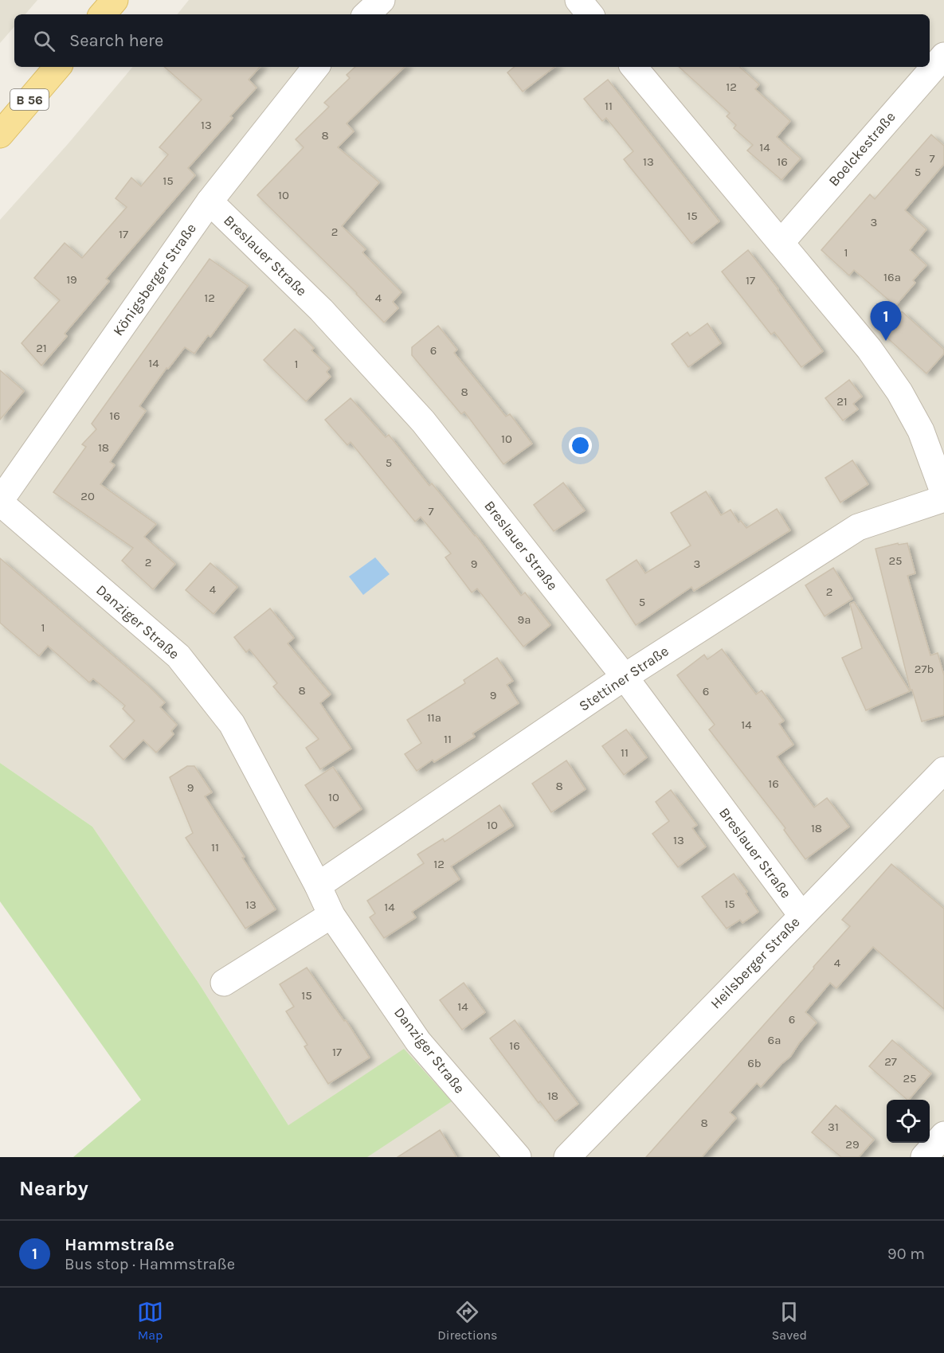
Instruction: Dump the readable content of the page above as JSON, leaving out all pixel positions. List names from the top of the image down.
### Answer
{
  "streets": {
    "main road": ["B 56"],
    "street": [
      "Boelckestraße",
      "Breslauer Straße",
      "Königsberger Straße",
      "Danziger Straße",
      "Stettiner Straße",
      "Heilsberger Straße"
    ]
  },
  "crossings": [
    ["Breslauer Straße", "Königsberger Straße"],
    ["Breslauer Straße", "Stettiner Straße"],
    ["Breslauer Straße", "Heilsberger Straße"],
    ["Königsberger Straße", "Danziger Straße"],
    ["Danziger Straße", "Stettiner Straße"]
  ],
  "house_numbers": [
    "12",
    "11",
    "13",
    "8",
    "14",
    "7",
    "13",
    "16",
    "5",
    "15",
    "10",
    "15",
    "3",
    "2",
    "17",
    "1",
    "16a",
    "19",
    "17",
    "12",
    "4",
    "21",
    "6",
    "14",
    "1",
    "8",
    "21",
    "16",
    "10",
    "18",
    "5",
    "20",
    "7",
    "25",
    "2",
    "9",
    "3",
    "4",
    "2",
    "5",
    "9a",
    "1",
    "27b",
    "8",
    "6",
    "9",
    "11a",
    "14",
    "11",
    "11",
    "16",
    "8",
    "9",
    "10",
    "10",
    "18",
    "13",
    "11",
    "12",
    "15",
    "13",
    "14",
    "4",
    "15",
    "14",
    "6",
    "6a",
    "16",
    "17",
    "27",
    "6b",
    "25",
    "18",
    "8",
    "31",
    "29"
  ],
  "page": {
    "search": "Search here",
    "pins": "1",
    "heading": "Nearby",
    "list": [
      {
        "mark": "1",
        "name": "Hammstraße",
        "note": "Bus stop · Hammstraße",
        "value": "90 m"
      }
    ],
    "nav": ["Map", "Directions", "Saved"]
  }
}
